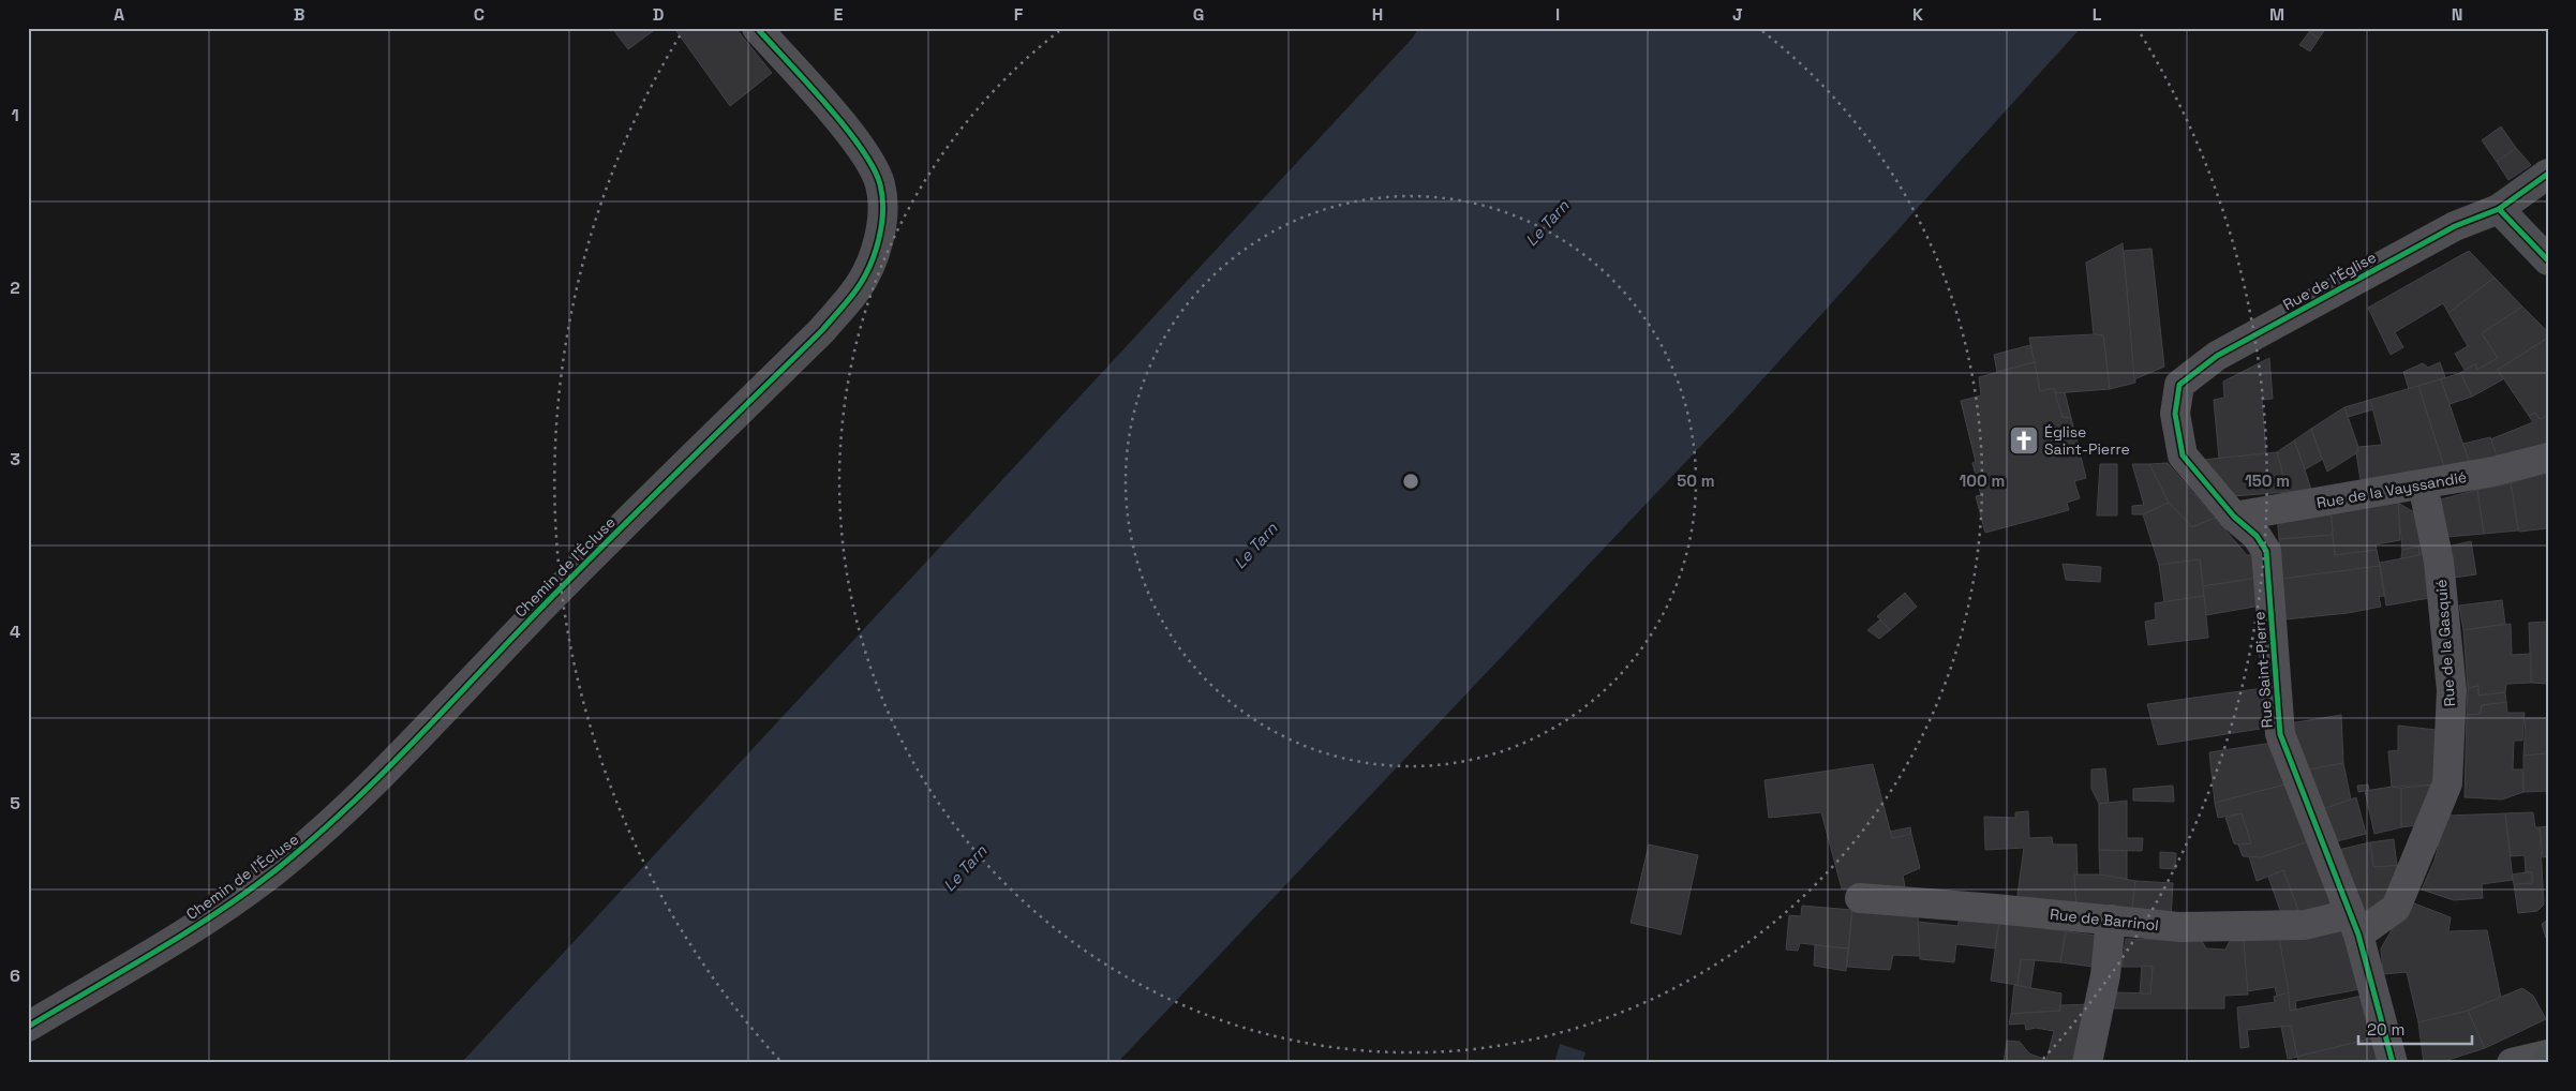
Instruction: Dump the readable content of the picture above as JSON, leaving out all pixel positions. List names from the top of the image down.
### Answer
{
  "streets": {
    "street": [
      "Rue de l'Église",
      "Rue de la Vayssandié",
      "Chemin de l'Écluse",
      "Rue de la Gasquié",
      "Rue Saint-Pierre",
      "Rue de Barrinol"
    ]
  },
  "crossings": [
    ["Rue de l'Église", "Rue Saint-Pierre"],
    ["Rue de la Vayssandié", "Rue de la Gasquié"],
    ["Rue de la Vayssandié", "Rue Saint-Pierre"],
    ["Rue de la Gasquié", "Rue Saint-Pierre"],
    ["Rue de la Gasquié", "Rue de Barrinol"],
    ["Rue Saint-Pierre", "Rue de Barrinol"]
  ],
  "water": ["Le Tarn"],
  "places": {
    "church": ["Église Saint-Pierre"]
  },
  "scale_bar": "20 m",
  "grid": {
    "columns": [
      "A",
      "B",
      "C",
      "D",
      "E",
      "F",
      "G",
      "H",
      "I",
      "J",
      "K",
      "L",
      "M",
      "N"
    ],
    "rows": [
      "1",
      "2",
      "3",
      "4",
      "5",
      "6"
    ]
  },
  "rings": ["50 m", "100 m", "150 m"]
}
